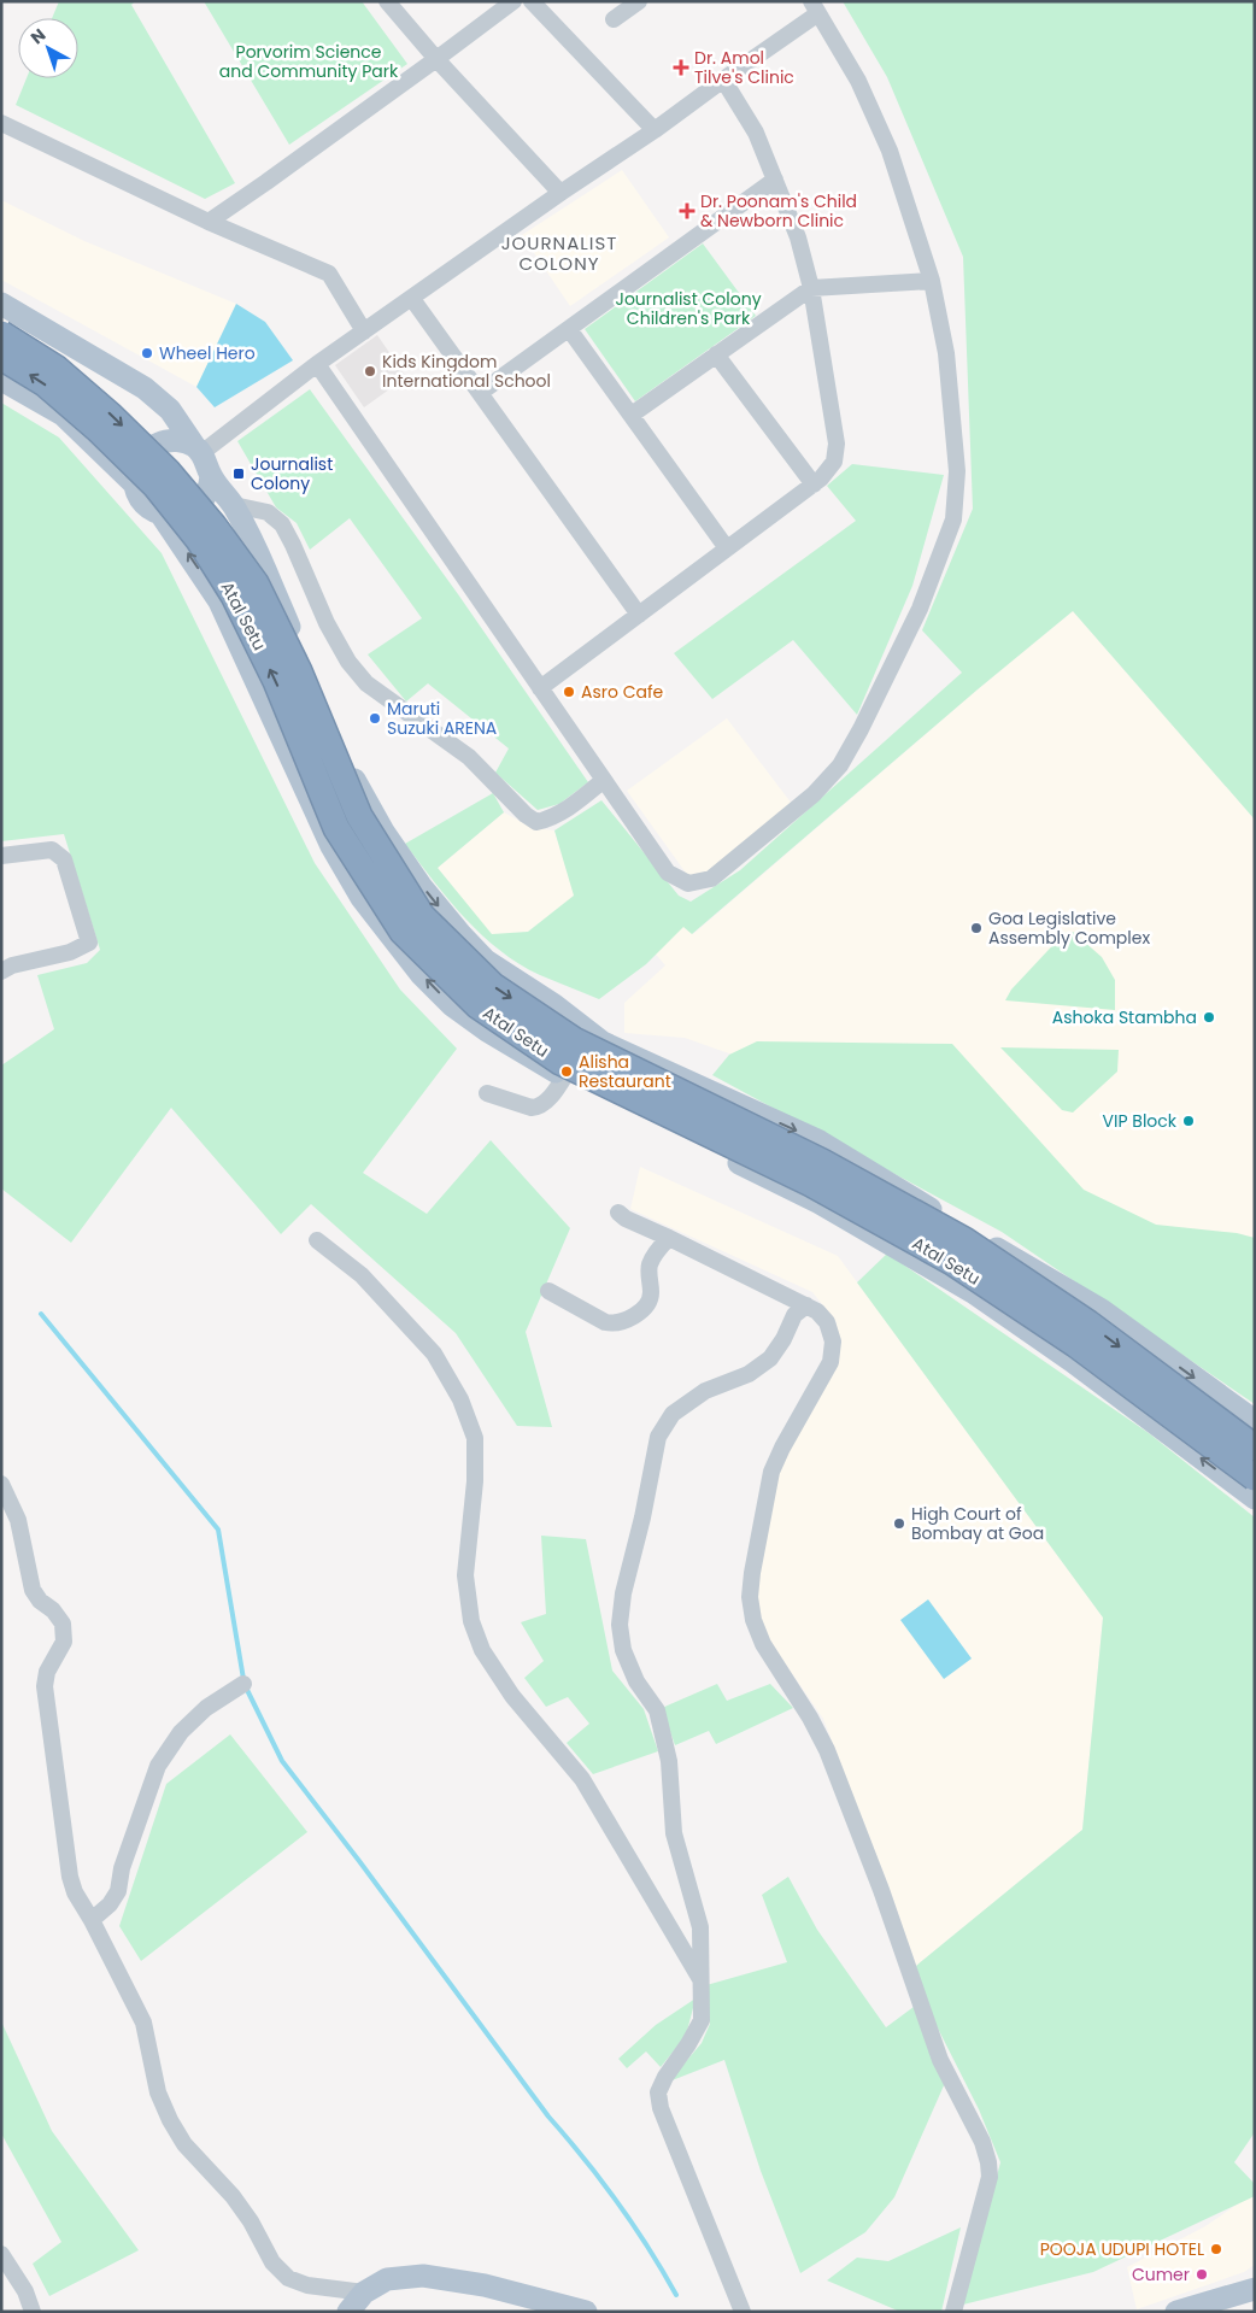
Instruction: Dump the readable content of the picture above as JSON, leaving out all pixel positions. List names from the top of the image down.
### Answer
{
  "streets": {
    "highway": ["Atal Setu"]
  },
  "districts": ["JOURNALIST COLONY"],
  "parks": ["Porvorim Science and Community Park", "Journalist Colony Children's Park"],
  "places": {
    "health": ["Dr. Amol Tilve's Clinic", "Dr. Poonam's Child & Newborn Clinic"],
    "other": [
      "Wheel Hero",
      "Kids Kingdom International School",
      "Asro Cafe",
      "Maruti Suzuki ARENA",
      "Goa Legislative Assembly Complex",
      "Ashoka Stambha",
      "Alisha Restaurant",
      "VIP Block",
      "High Court of Bombay at Goa",
      "POOJA UDUPI HOTEL",
      "Cumer"
    ],
    "transit": ["Journalist Colony"]
  },
  "north": "top left"
}
